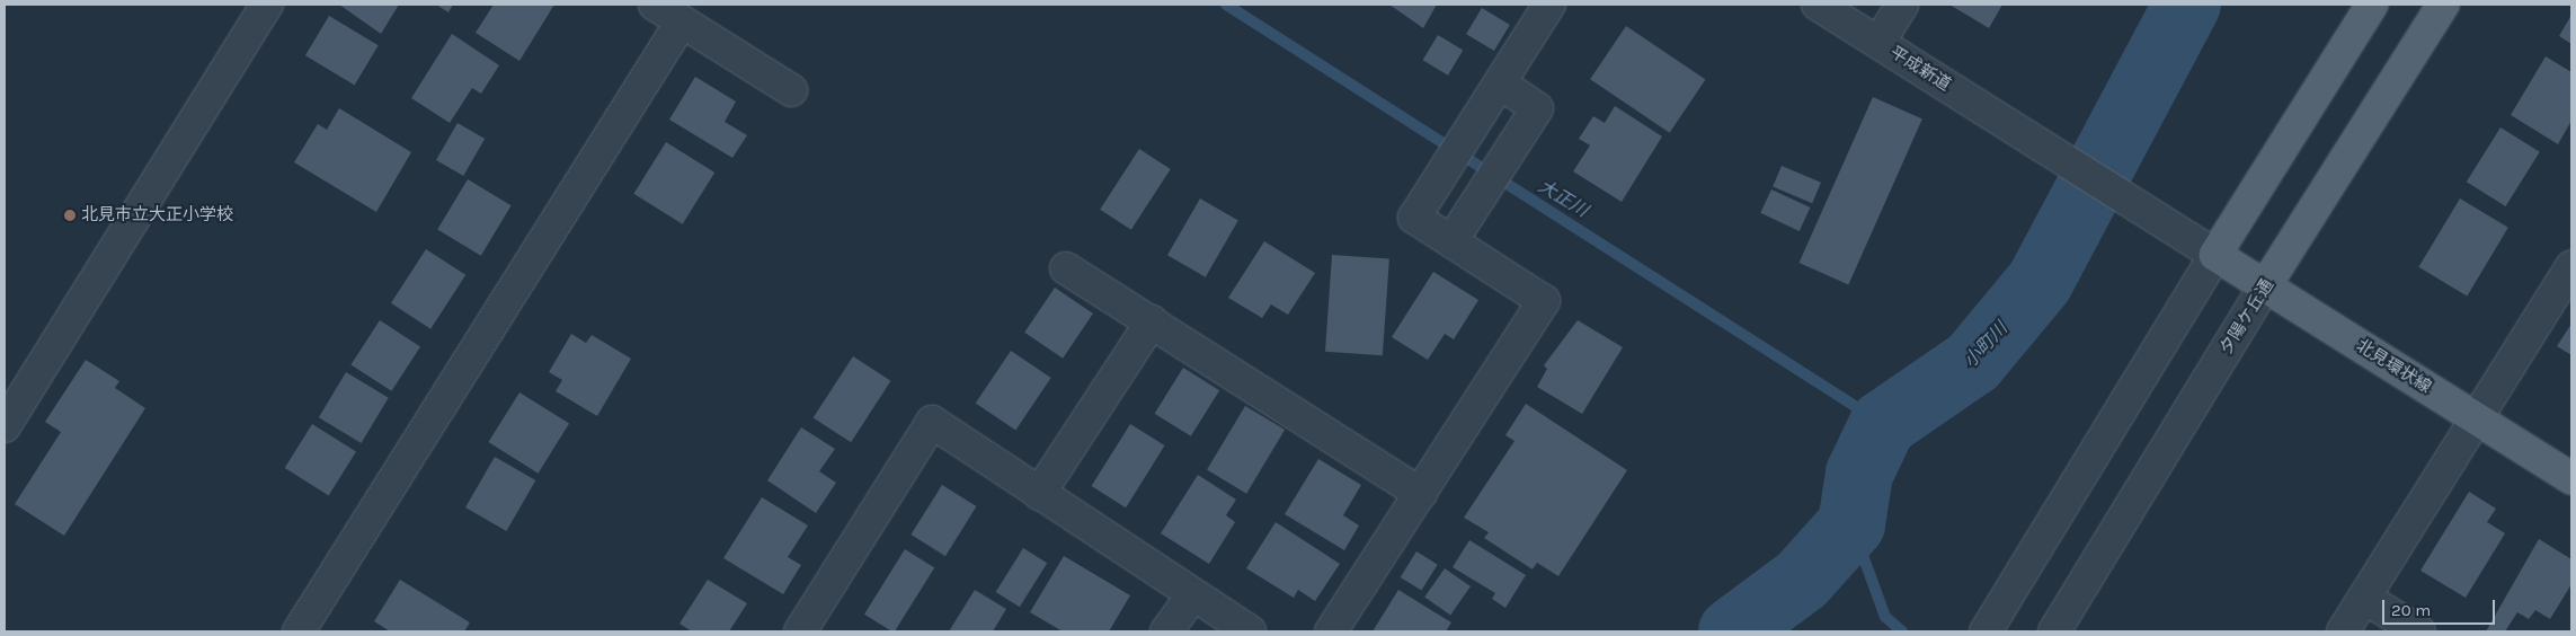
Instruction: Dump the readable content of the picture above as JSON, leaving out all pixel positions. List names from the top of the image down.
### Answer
{
  "streets": {
    "main road": ["夕陽ケ丘通", "北見環状線"],
    "street": ["平成新道"]
  },
  "crossings": [
    ["平成新道", "北見環状線"],
    ["夕陽ケ丘通", "北見環状線"]
  ],
  "water": ["大正川", "小町川"],
  "places": ["北見市立大正小学校"],
  "scale_bar": "20 m"
}
